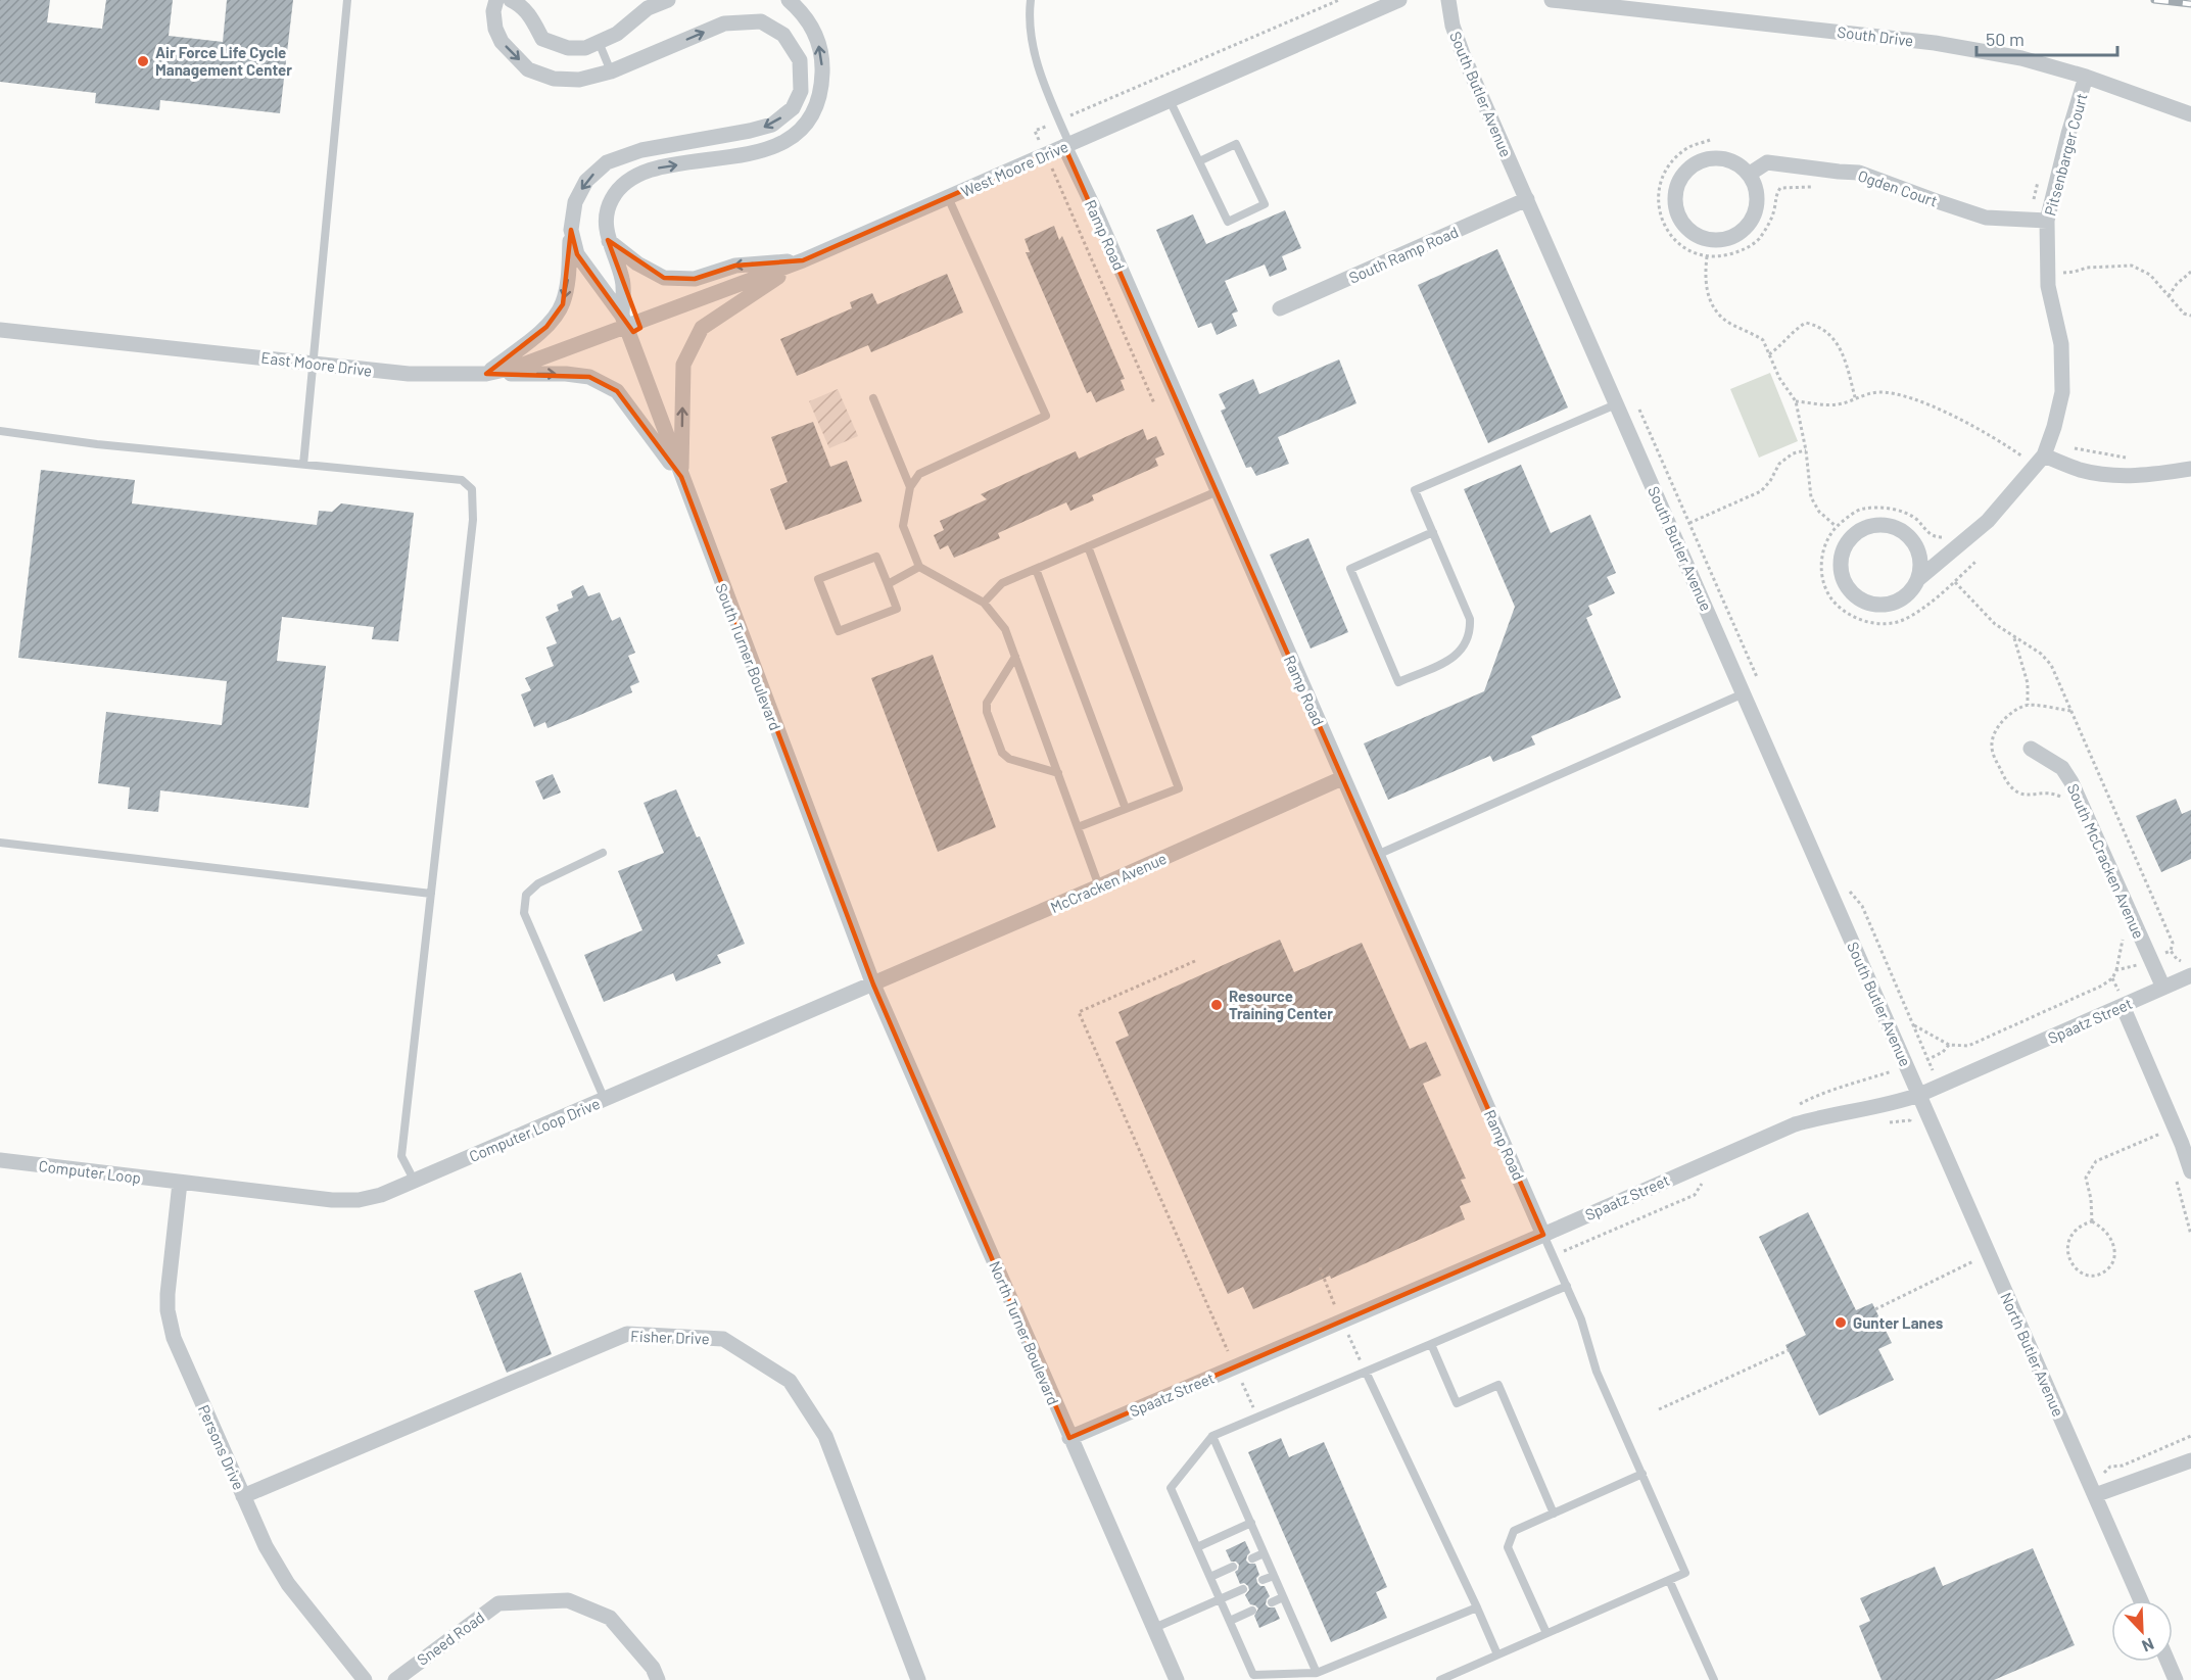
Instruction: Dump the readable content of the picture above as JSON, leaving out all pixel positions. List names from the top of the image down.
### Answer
{
  "streets": {
    "street": [
      "South Drive",
      "South Butler Avenue",
      "Pitsenbarger Court",
      "West Moore Drive",
      "Ogden Court",
      "Ramp Road",
      "South Ramp Road",
      "East Moore Drive",
      "South Turner Boulevard",
      "South McCracken Avenue",
      "McCracken Avenue",
      "Spaatz Street",
      "Computer Loop Drive",
      "Computer Loop",
      "North Turner Boulevard",
      "Fisher Drive",
      "North Butler Avenue",
      "Persons Drive",
      "Sneed Road"
    ]
  },
  "crossings": [
    ["South Drive", "Pitsenbarger Court"],
    ["South Butler Avenue", "South Ramp Road"],
    ["South Butler Avenue", "Spaatz Street"],
    ["South Butler Avenue", "North Butler Avenue"],
    ["Pitsenbarger Court", "Ogden Court"],
    ["West Moore Drive", "Ramp Road"],
    ["West Moore Drive", "East Moore Drive"],
    ["West Moore Drive", "South Turner Boulevard"],
    ["Ramp Road", "McCracken Avenue"],
    ["Ramp Road", "Spaatz Street"],
    ["East Moore Drive", "South Turner Boulevard"],
    ["South Turner Boulevard", "McCracken Avenue"],
    ["South Turner Boulevard", "Computer Loop Drive"],
    ["South Turner Boulevard", "North Turner Boulevard"],
    ["South McCracken Avenue", "Spaatz Street"],
    ["McCracken Avenue", "Computer Loop Drive"],
    ["McCracken Avenue", "North Turner Boulevard"],
    ["Spaatz Street", "North Turner Boulevard"],
    ["Spaatz Street", "North Butler Avenue"],
    ["Computer Loop Drive", "Computer Loop"],
    ["Computer Loop Drive", "North Turner Boulevard"],
    ["Computer Loop Drive", "Persons Drive"],
    ["Computer Loop", "Persons Drive"],
    ["Fisher Drive", "Persons Drive"]
  ],
  "places": ["Air Force Life Cycle Management Center", "Resource Training Center", "Gunter Lanes"],
  "scale_bar": "50 m",
  "north": "bottom right"
}
